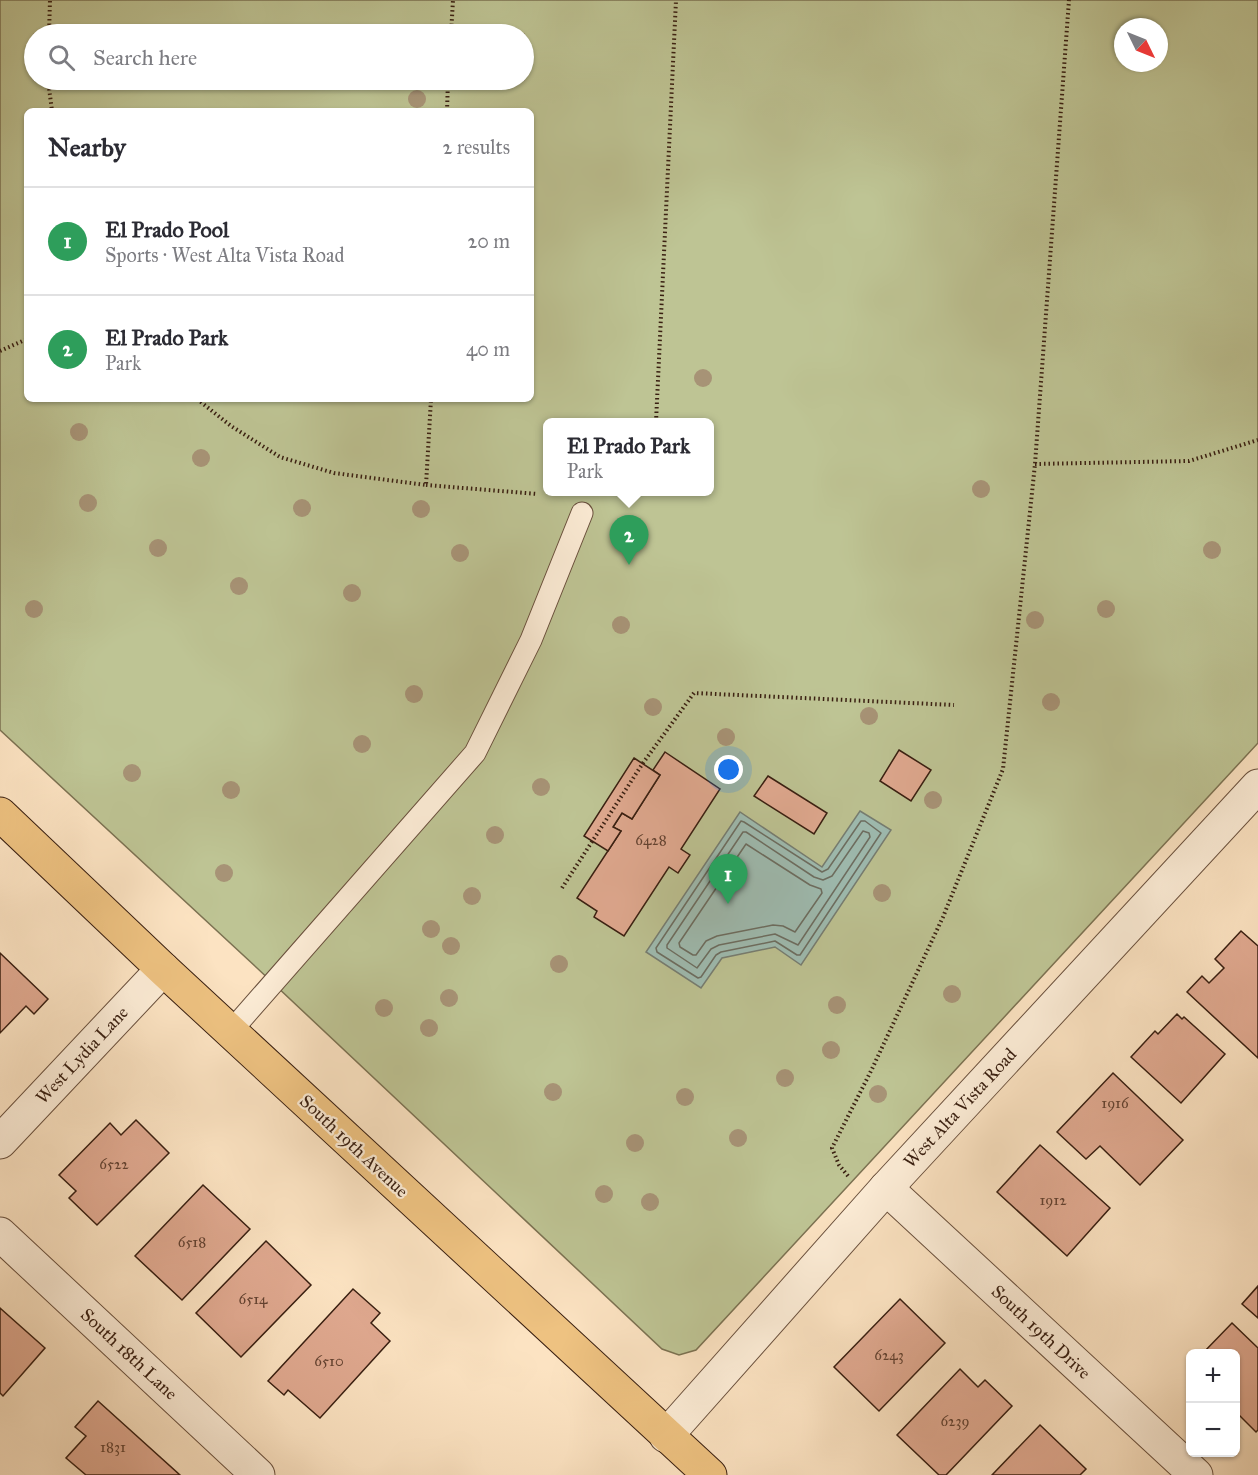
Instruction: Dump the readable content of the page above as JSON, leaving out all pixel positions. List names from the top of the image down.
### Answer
{
  "streets": {
    "main road": ["South 19th Avenue"],
    "street": [
      "West Lydia Lane",
      "West Alta Vista Road",
      "South 19th Drive",
      "South 18th Lane"
    ]
  },
  "crossings": [
    ["West Lydia Lane", "South 19th Avenue"],
    ["West Alta Vista Road", "South 19th Avenue"],
    ["West Alta Vista Road", "South 19th Drive"]
  ],
  "house_numbers": [
    "6428",
    "1916",
    "6522",
    "1912",
    "6518",
    "6514",
    "6243",
    "6510",
    "6239",
    "1831"
  ],
  "north": "bottom right",
  "page": {
    "search": "Search here",
    "heading": ["Nearby", "2 results"],
    "list": [
      {
        "mark": "1",
        "name": "El Prado Pool",
        "note": "Sports · West Alta Vista Road",
        "value": "20 m"
      },
      {
        "mark": "2",
        "name": "El Prado Park",
        "note": "Park",
        "value": "40 m"
      }
    ],
    "popup": ["El Prado Park", "Park"],
    "pins": ["2", "1"],
    "map_buttons": ["+", "−"]
  }
}
